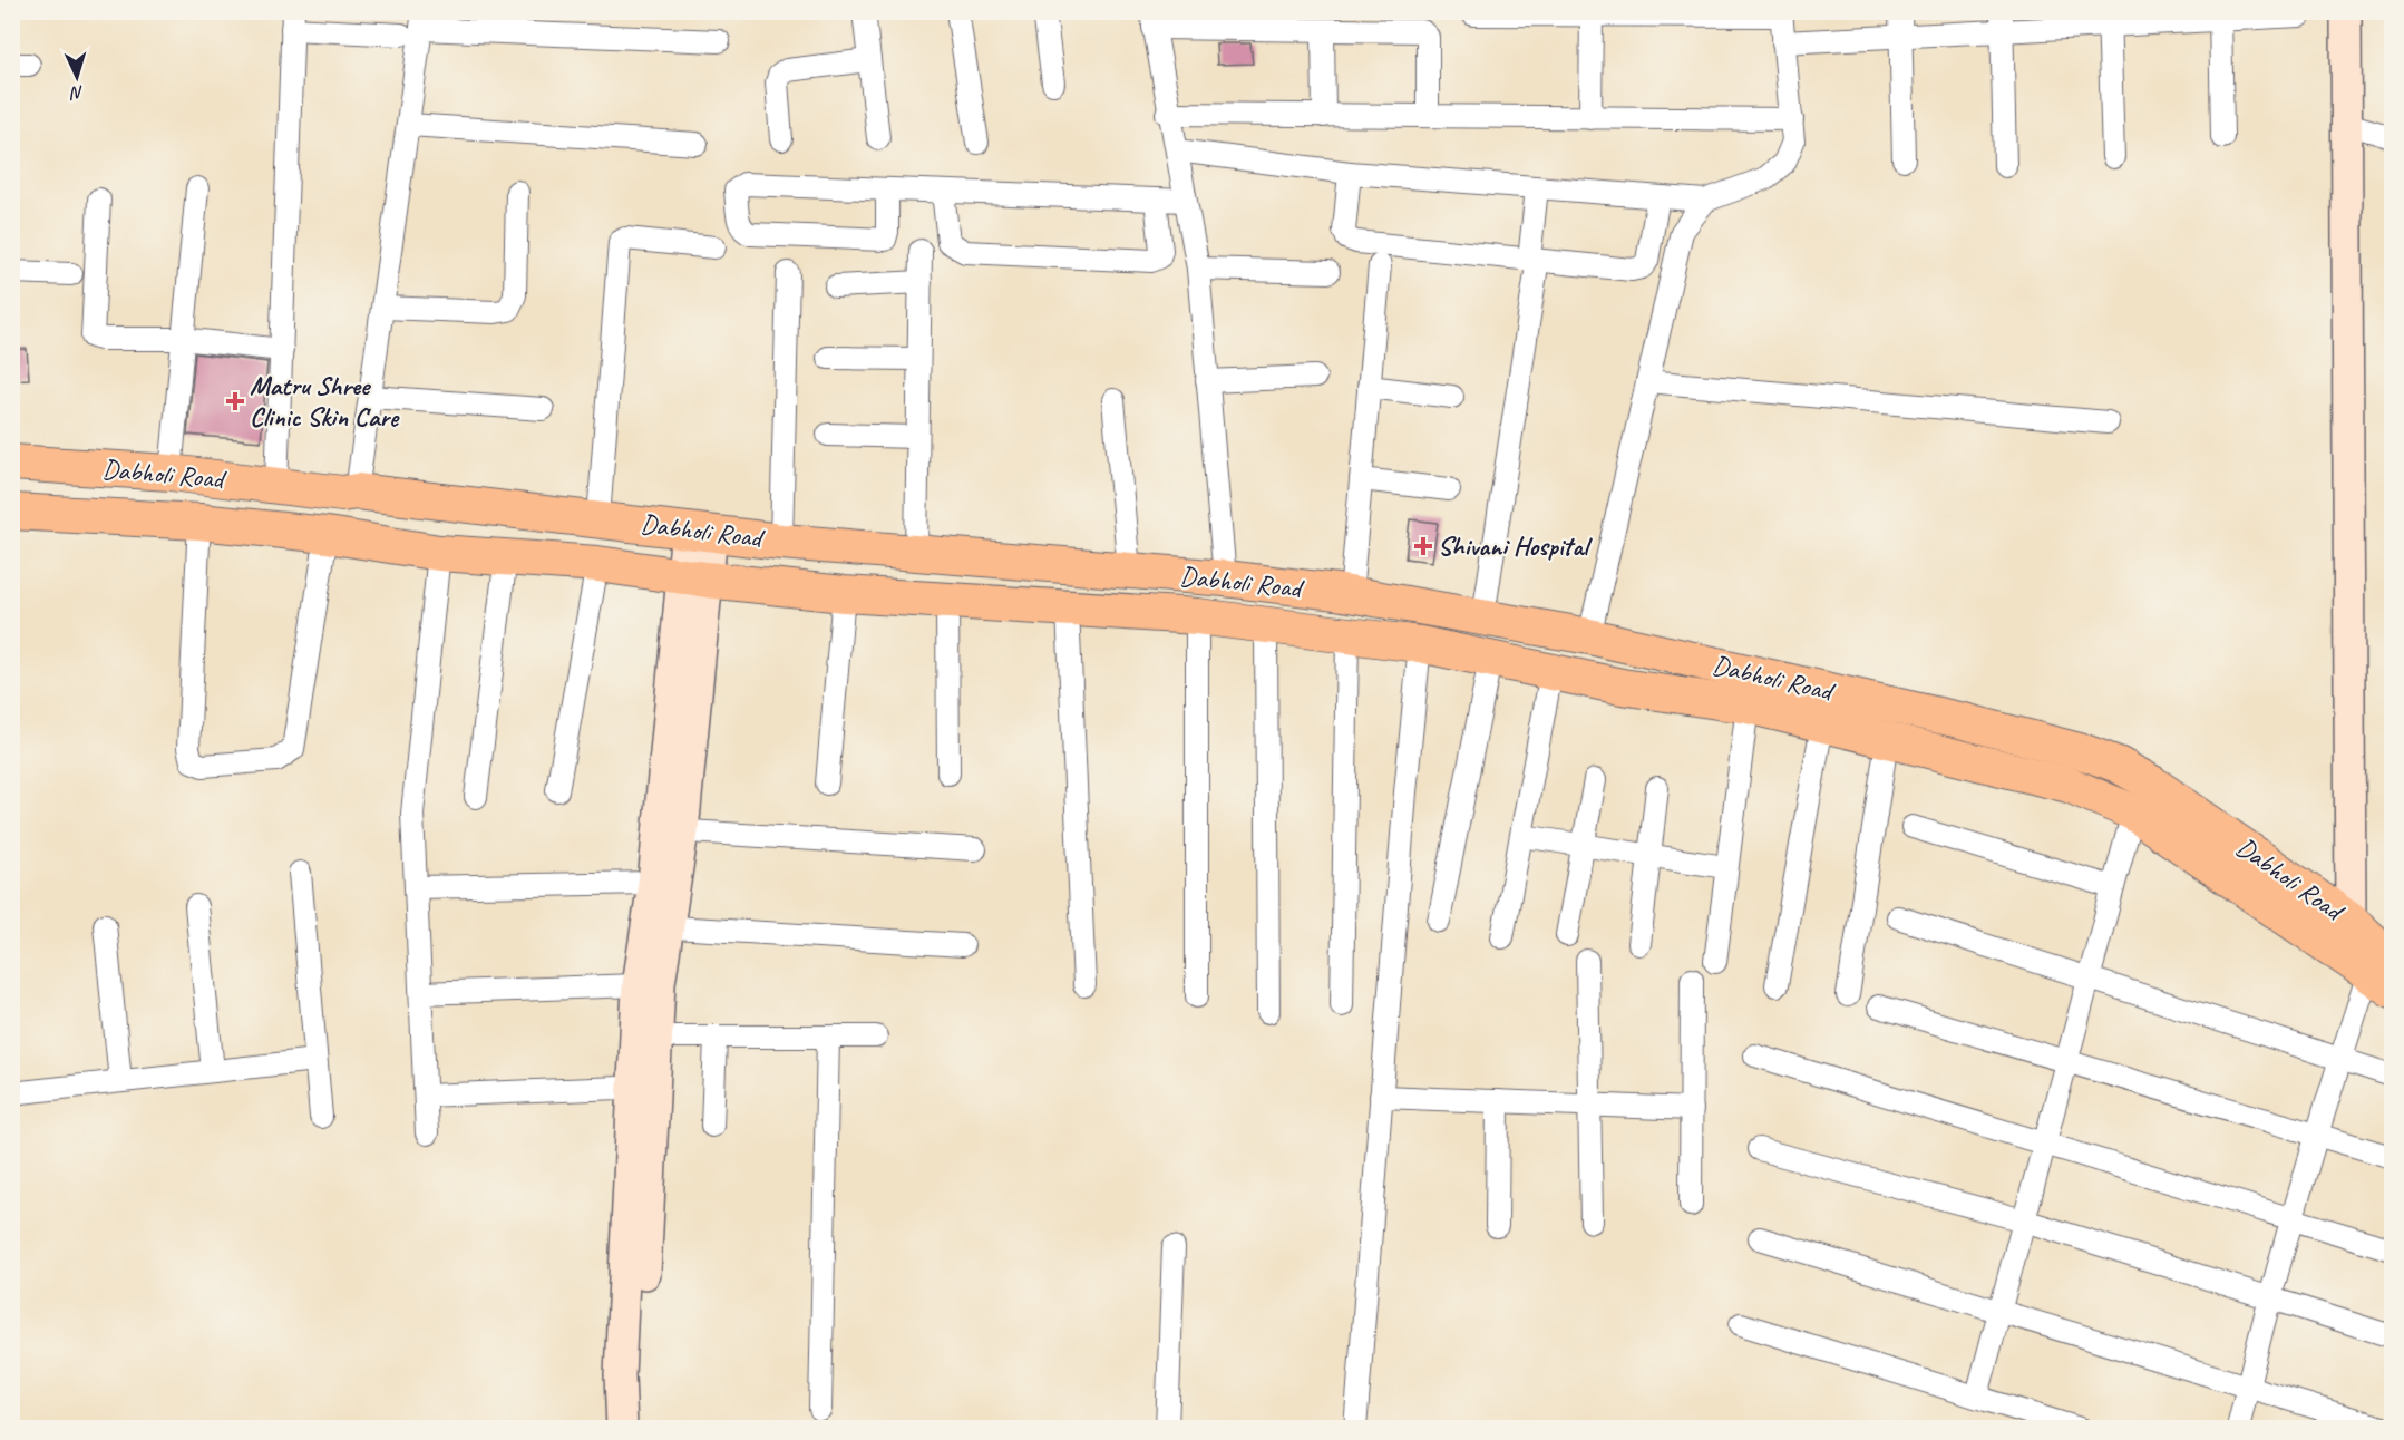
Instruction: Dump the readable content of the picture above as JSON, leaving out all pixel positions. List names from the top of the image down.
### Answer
{
  "streets": {
    "main road": ["Dabholi Road"]
  },
  "places": {
    "health": ["Matru Shree Clinic Skin Care", "Shivani Hospital"]
  },
  "north": "bottom"
}
